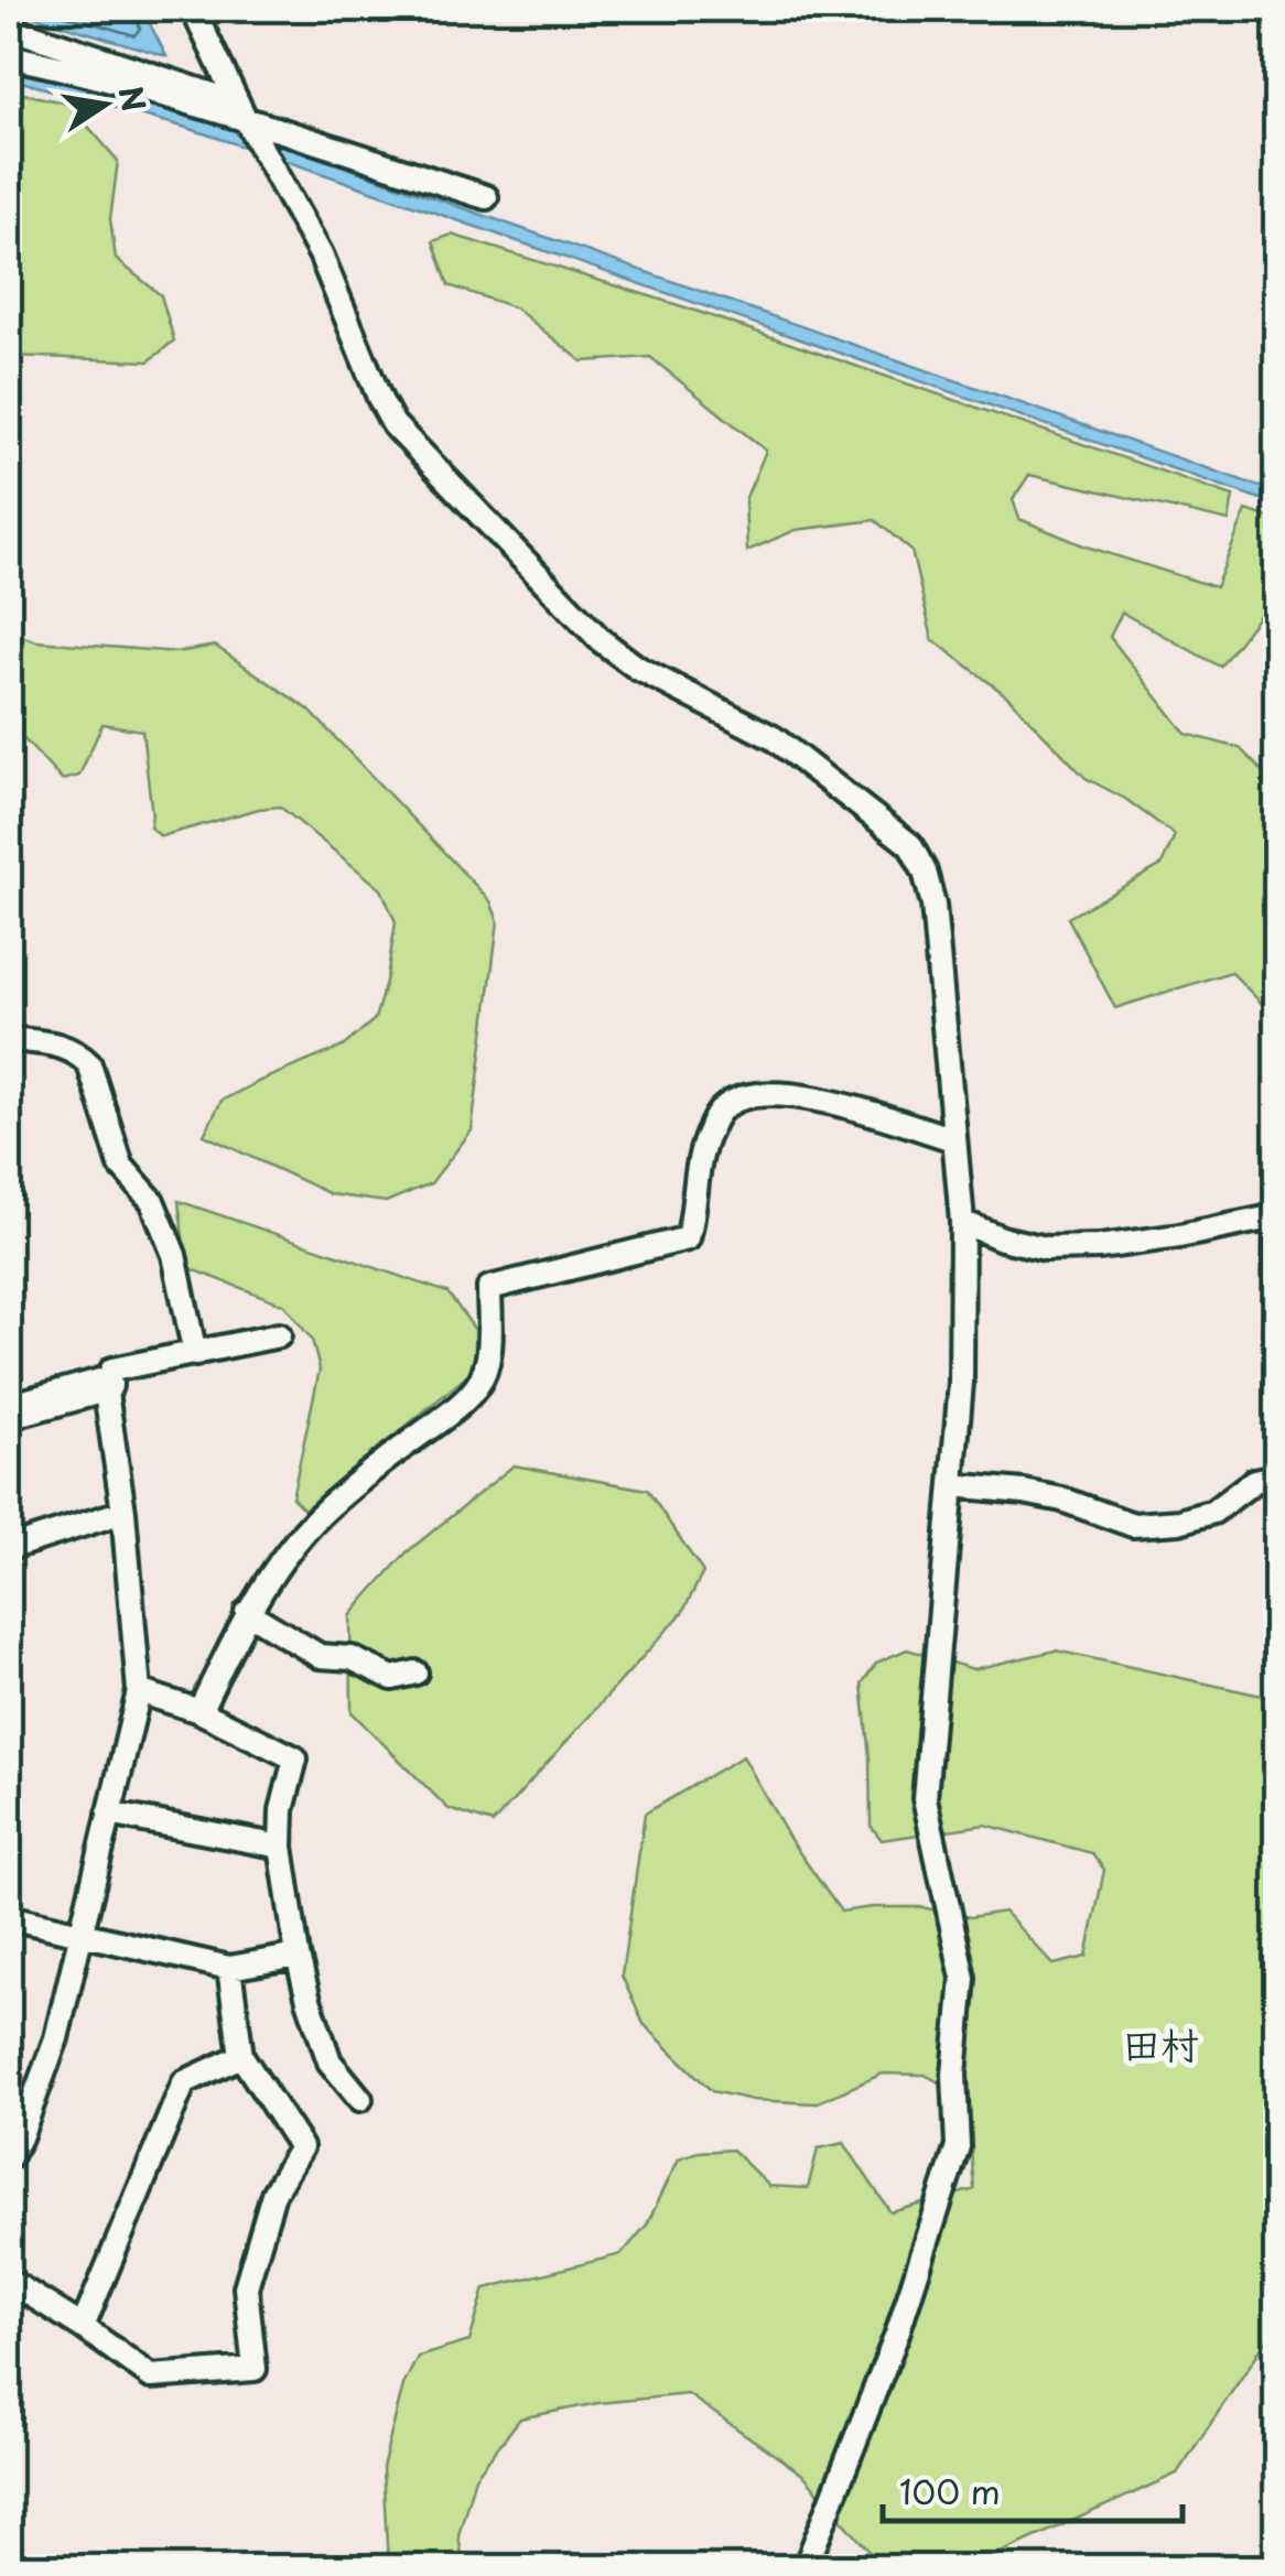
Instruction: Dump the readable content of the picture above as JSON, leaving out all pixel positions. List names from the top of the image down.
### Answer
{
  "districts": ["田村"],
  "scale_bar": "100 m",
  "north": "right"
}
